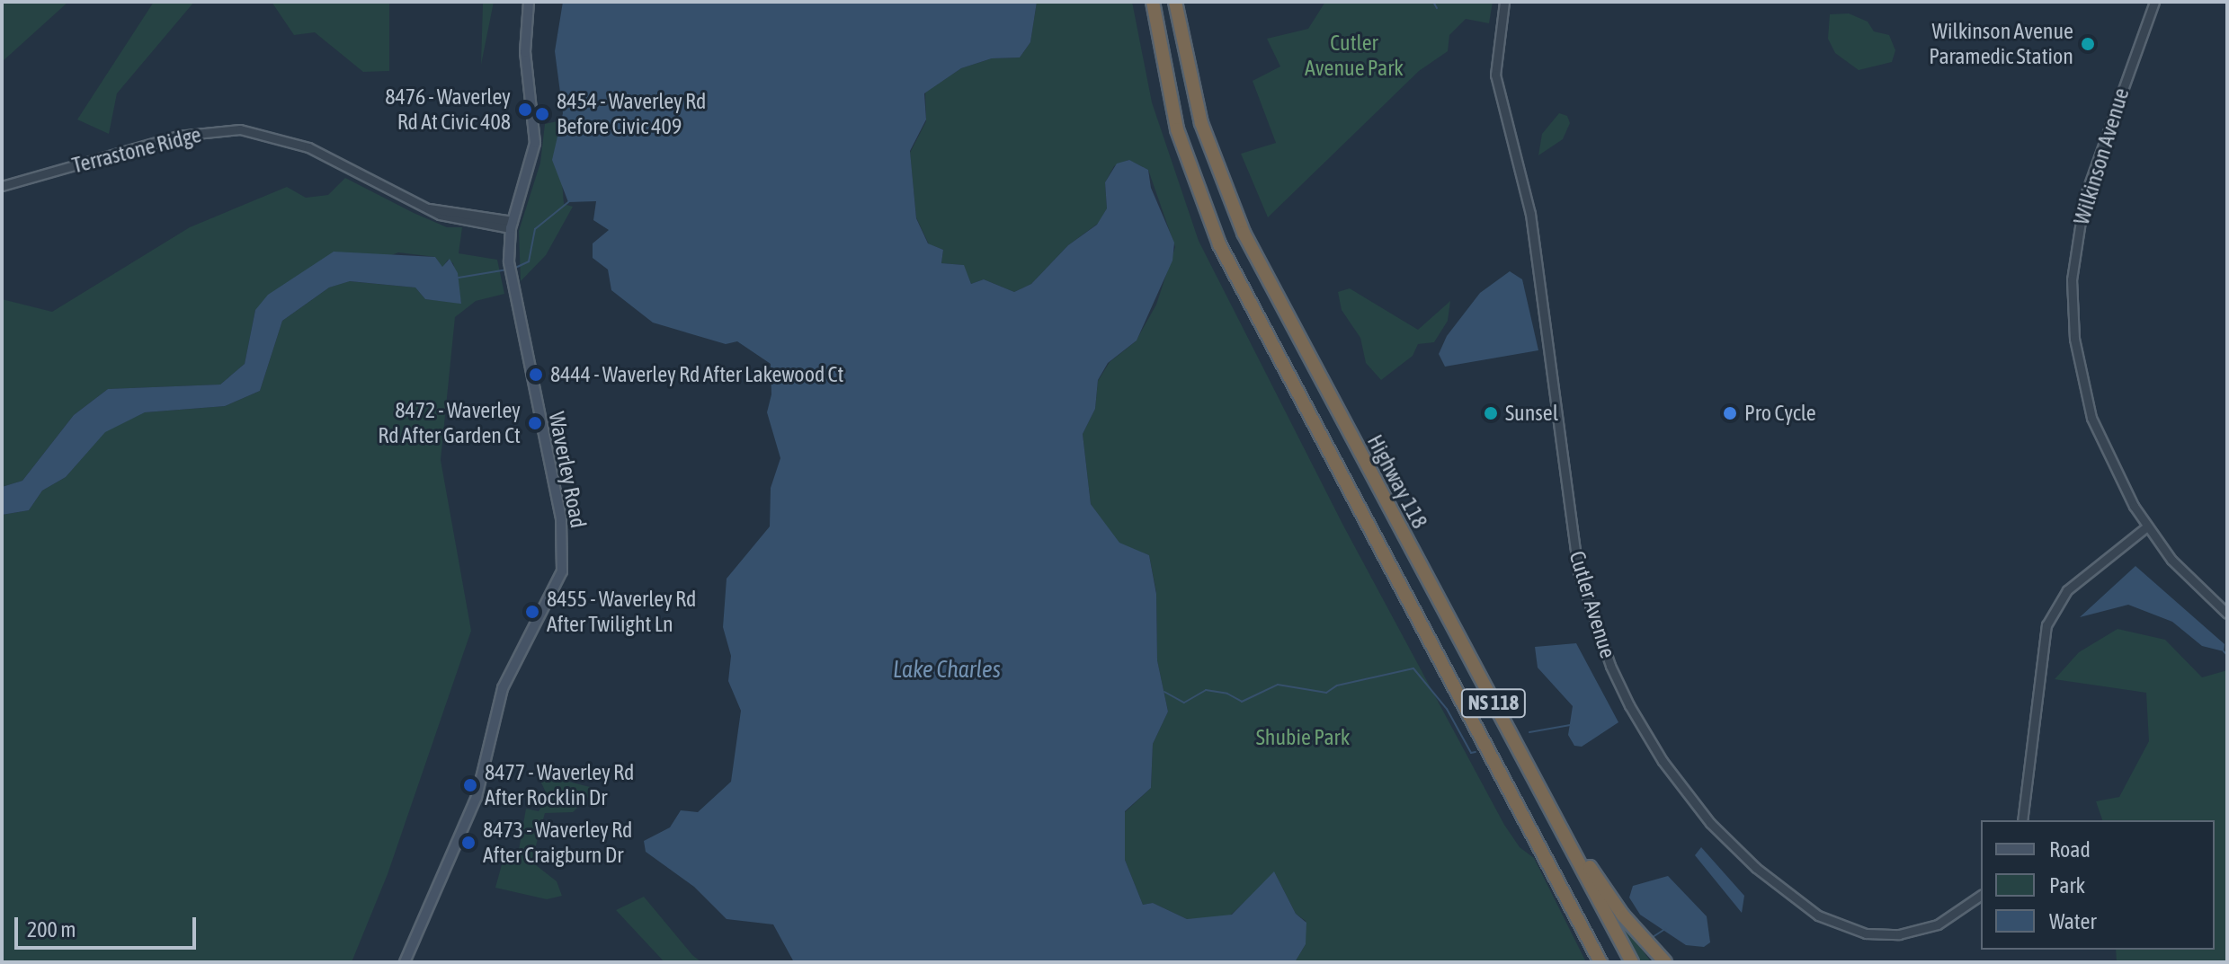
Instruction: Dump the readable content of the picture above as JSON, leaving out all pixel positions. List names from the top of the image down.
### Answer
{
  "streets": {
    "highway": ["Highway 118", "NS 118"],
    "main road": ["Waverley Road"],
    "street": ["Terrastone Ridge", "Wilkinson Avenue", "Cutler Avenue"]
  },
  "crossings": [
    ["Terrastone Ridge", "Waverley Road"]
  ],
  "water": ["Lake Charles"],
  "parks": ["Cutler Avenue Park", "Shubie Park"],
  "places": [
    "Wilkinson Avenue Paramedic Station",
    "8476 - Waverley Rd At Civic 408",
    "8454 - Waverley Rd Before Civic 409",
    "8444 - Waverley Rd After Lakewood Ct",
    "Sunsel",
    "Pro Cycle",
    "8472 - Waverley Rd After Garden Ct",
    "8455 - Waverley Rd After Twilight Ln",
    "8477 - Waverley Rd After Rocklin Dr",
    "8473 - Waverley Rd After Craigburn Dr"
  ],
  "legend": ["Road", "Park", "Water"],
  "scale_bar": "200 m"
}
